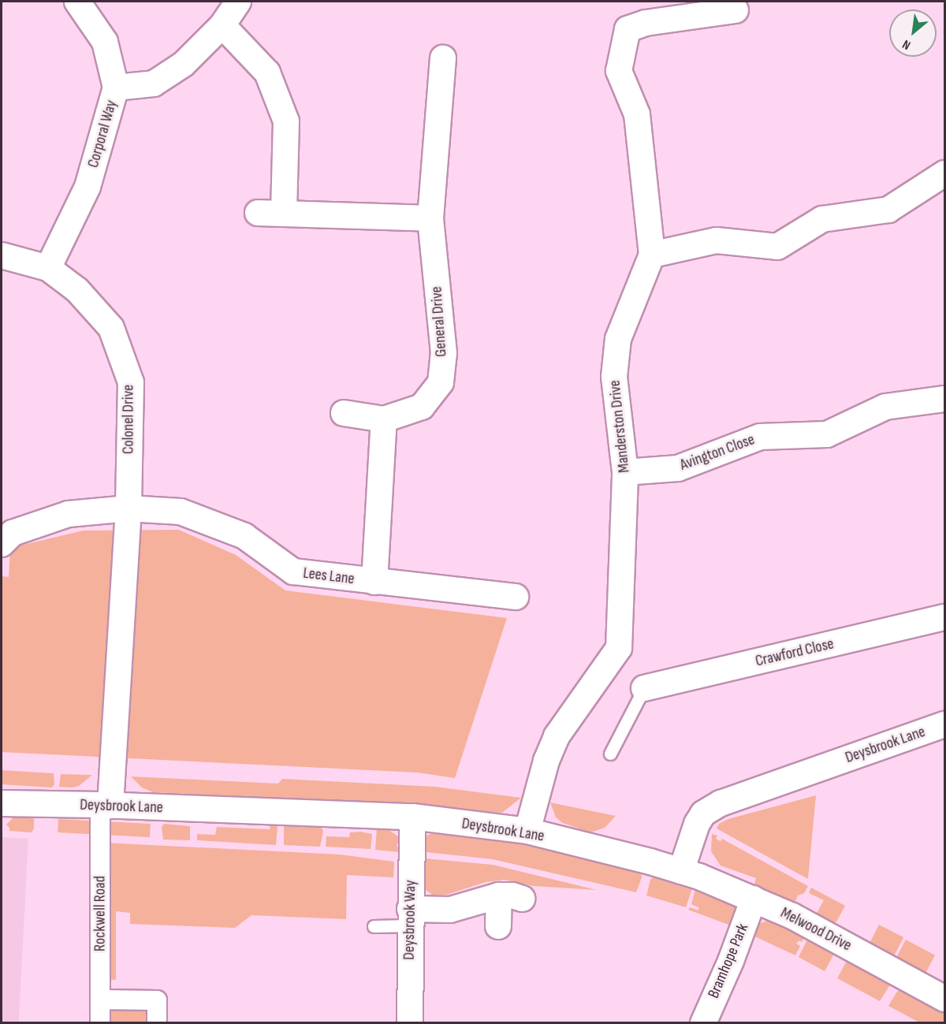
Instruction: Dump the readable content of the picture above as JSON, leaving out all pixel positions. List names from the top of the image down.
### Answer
{
  "streets": {
    "street": [
      "Corporal Way",
      "General Drive",
      "Colonel Drive",
      "Manderston Drive",
      "Avington Close",
      "Lees Lane",
      "Crawford Close",
      "Deysbrook Lane",
      "Rockwell Road",
      "Deysbrook Way",
      "Melwood Drive",
      "Bramhope Park"
    ]
  },
  "crossings": [
    ["Corporal Way", "Colonel Drive"],
    ["Colonel Drive", "Lees Lane"],
    ["Colonel Drive", "Deysbrook Lane"],
    ["Colonel Drive", "Rockwell Road"],
    ["Manderston Drive", "Avington Close"],
    ["Manderston Drive", "Deysbrook Lane"],
    ["Deysbrook Lane", "Rockwell Road"],
    ["Deysbrook Lane", "Deysbrook Way"],
    ["Deysbrook Lane", "Melwood Drive"],
    ["Melwood Drive", "Bramhope Park"]
  ],
  "north": "bottom left"
}
